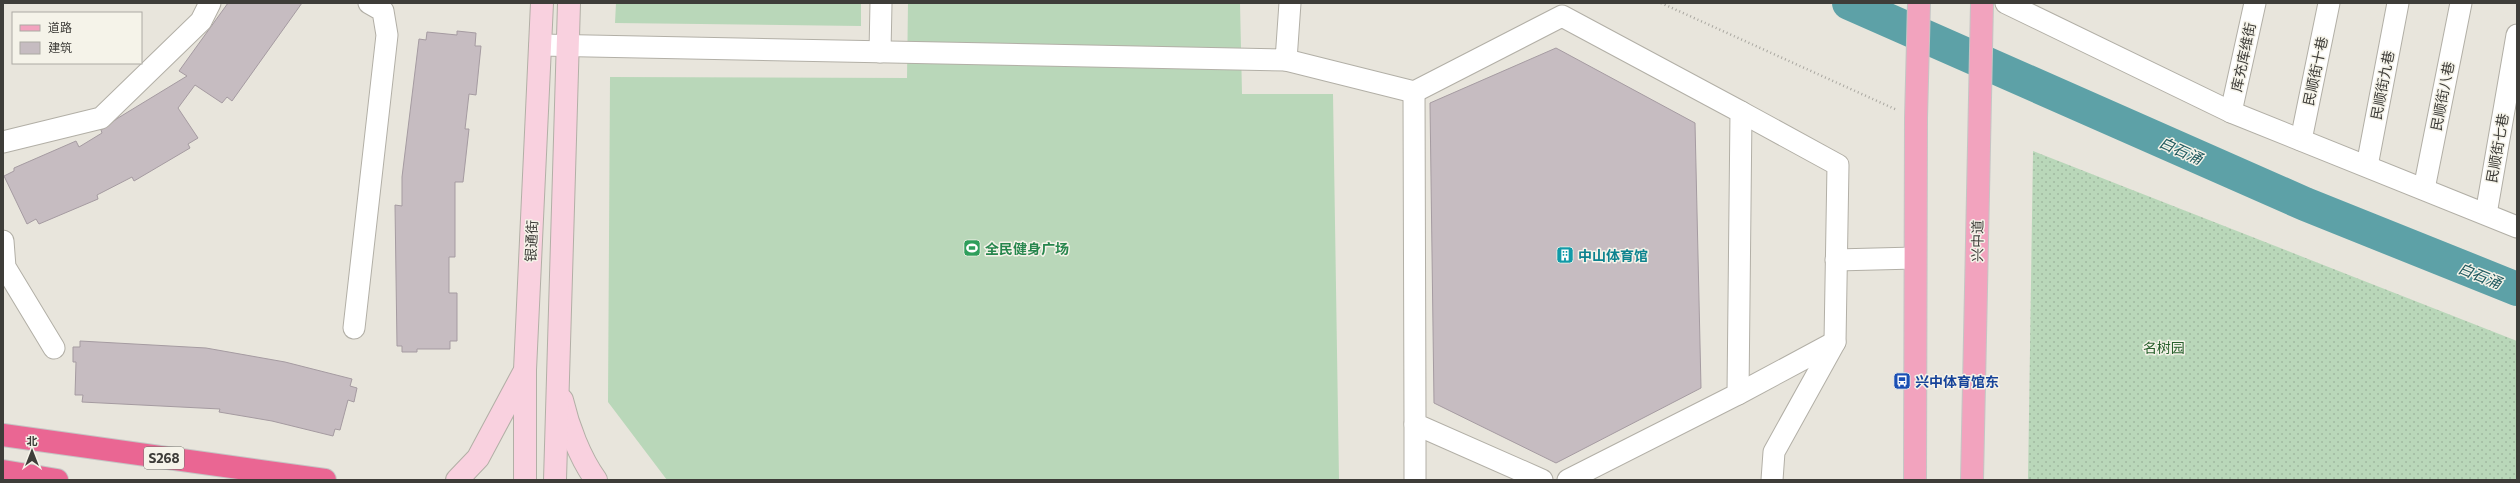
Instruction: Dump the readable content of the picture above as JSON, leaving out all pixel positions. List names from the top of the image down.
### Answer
{
  "streets": {
    "highway": ["S268"],
    "main road": ["兴中道"],
    "street": [
      "库充库维街",
      "民顺街十巷",
      "民顺街九巷",
      "民顺街八巷",
      "民顺街七巷",
      "银通街"
    ]
  },
  "water": ["白石涌"],
  "parks": ["名树园"],
  "places": {
    "sports": ["全民健身广场"],
    "building": ["中山体育馆"],
    "bus stop": ["兴中体育馆东"]
  },
  "legend": ["道路", "建筑"],
  "north": "top"
}
